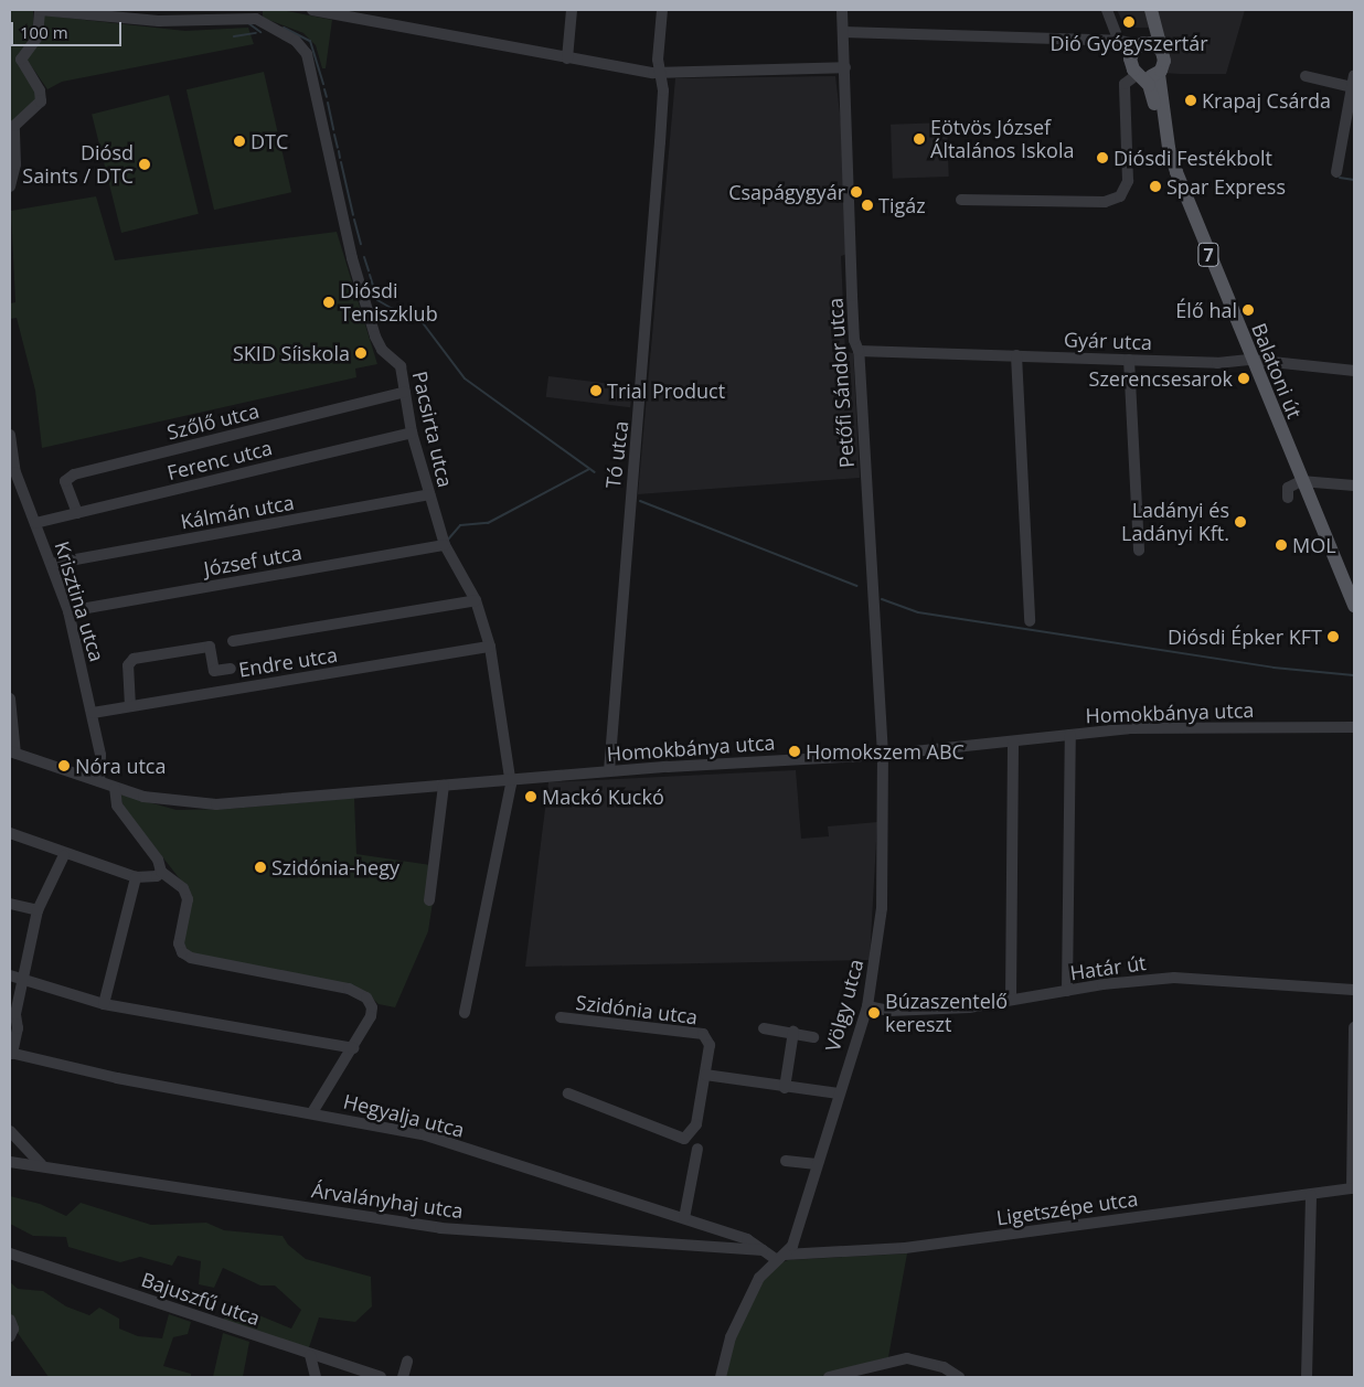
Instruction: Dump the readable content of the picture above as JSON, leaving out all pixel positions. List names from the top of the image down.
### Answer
{
  "streets": {
    "main road": ["7", "Balatoni út"],
    "street": [
      "Gyár utca",
      "Petőfi Sándor utca",
      "Szőlő utca",
      "Pacsirta utca",
      "Tó utca",
      "Ferenc utca",
      "Kálmán utca",
      "József utca",
      "Krisztina utca",
      "Endre utca",
      "Homokbánya utca",
      "Határ út",
      "Völgy utca",
      "Szidónia utca",
      "Hegyalja utca",
      "Árvalányhaj utca",
      "Ligetszépe utca",
      "Bajuszfű utca"
    ]
  },
  "crossings": [
    ["7", "Balatoni út"],
    ["Gyár utca", "Balatoni út"],
    ["Gyár utca", "Petőfi Sándor utca"],
    ["Petőfi Sándor utca", "Homokbánya utca"],
    ["Petőfi Sándor utca", "Völgy utca"],
    ["Szőlő utca", "Pacsirta utca"],
    ["Szőlő utca", "Ferenc utca"],
    ["Pacsirta utca", "Ferenc utca"],
    ["Pacsirta utca", "Kálmán utca"],
    ["Pacsirta utca", "József utca"],
    ["Pacsirta utca", "Endre utca"],
    ["Pacsirta utca", "Homokbánya utca"],
    ["Tó utca", "Homokbánya utca"],
    ["Ferenc utca", "Krisztina utca"],
    ["Kálmán utca", "Krisztina utca"],
    ["József utca", "Krisztina utca"],
    ["Krisztina utca", "Endre utca"],
    ["Krisztina utca", "Homokbánya utca"],
    ["Homokbánya utca", "Völgy utca"],
    ["Határ út", "Völgy utca"],
    ["Völgy utca", "Hegyalja utca"],
    ["Völgy utca", "Ligetszépe utca"],
    ["Hegyalja utca", "Árvalányhaj utca"],
    ["Hegyalja utca", "Ligetszépe utca"]
  ],
  "places": [
    "Dió Gyógyszertár",
    "Krapaj Csárda",
    "Eötvös József Általános Iskola",
    "DTC",
    "Diósdi Festékbolt",
    "Diósd Saints / DTC",
    "Spar Express",
    "Csapágygyár",
    "Tigáz",
    "Diósdi Teniszklub",
    "Élő hal",
    "SKID Síiskola",
    "Szerencsesarok",
    "Trial Product",
    "Ladányi és Ladányi Kft.",
    "MOL",
    "Diósdi Épker KFT",
    "Homokszem ABC",
    "Nóra utca",
    "Mackó Kuckó",
    "Szidónia-hegy",
    "Búzaszentelő kereszt"
  ],
  "scale_bar": "100 m"
}
